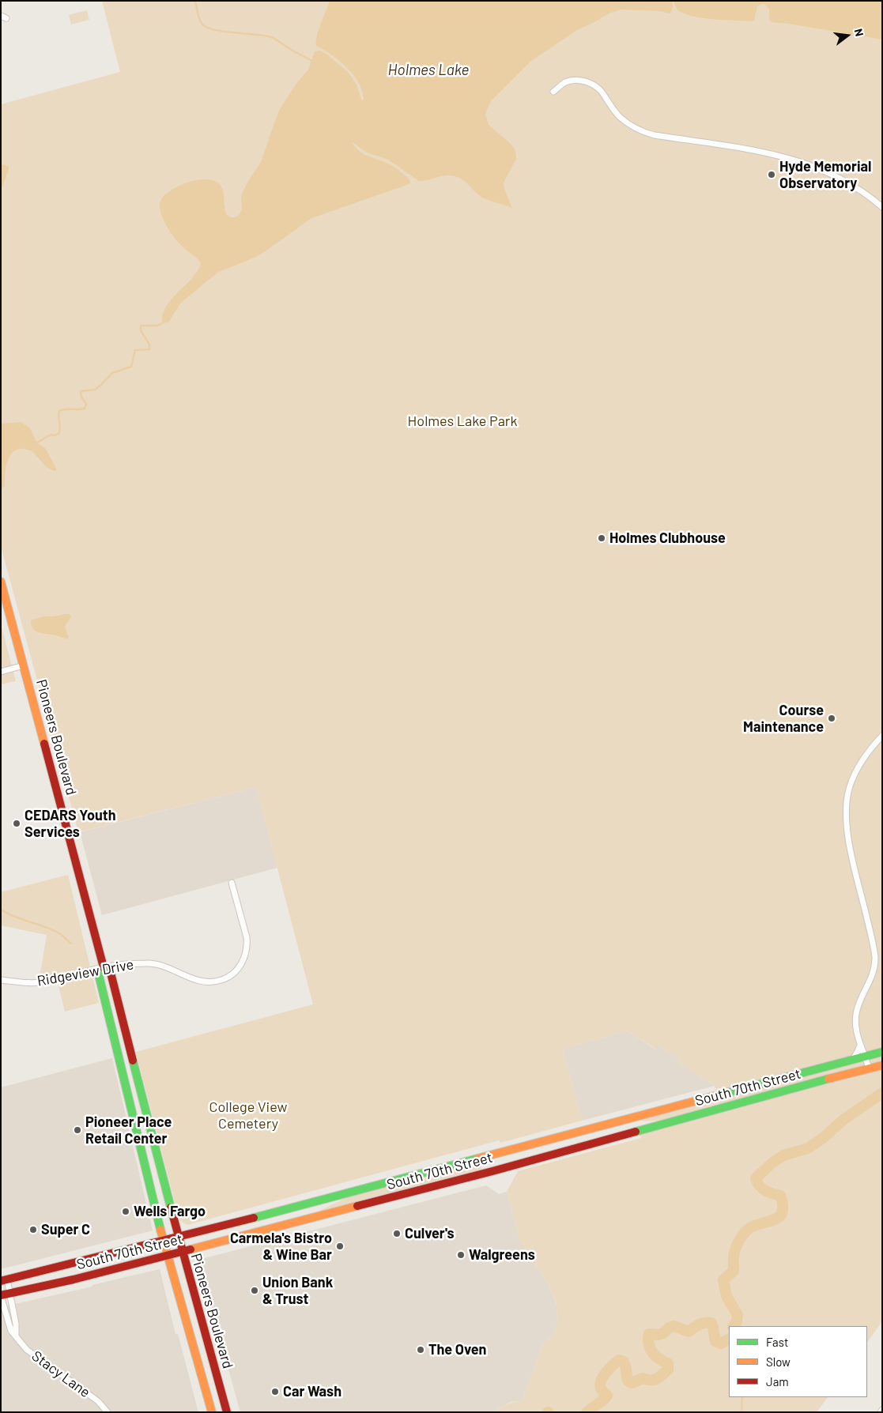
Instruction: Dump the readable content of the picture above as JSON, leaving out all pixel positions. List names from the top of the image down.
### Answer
{
  "streets": {
    "main road": ["Pioneers Boulevard", "South 70th Street"],
    "street": ["Ridgeview Drive", "Stacy Lane"]
  },
  "crossings": [
    ["Pioneers Boulevard", "Ridgeview Drive"],
    ["Pioneers Boulevard", "South 70th Street"],
    ["South 70th Street", "Stacy Lane"]
  ],
  "water": ["Holmes Lake"],
  "parks": ["Holmes Lake Park", "College View Cemetery"],
  "places": [
    "Hyde Memorial Observatory",
    "Holmes Clubhouse",
    "Course Maintenance",
    "CEDARS Youth Services",
    "Pioneer Place Retail Center",
    "Wells Fargo",
    "Super C",
    "Culver's",
    "Carmela's Bistro & Wine Bar",
    "Walgreens",
    "Union Bank & Trust",
    "The Oven",
    "Car Wash"
  ],
  "legend": ["Fast", "Slow", "Jam"],
  "north": "right"
}
